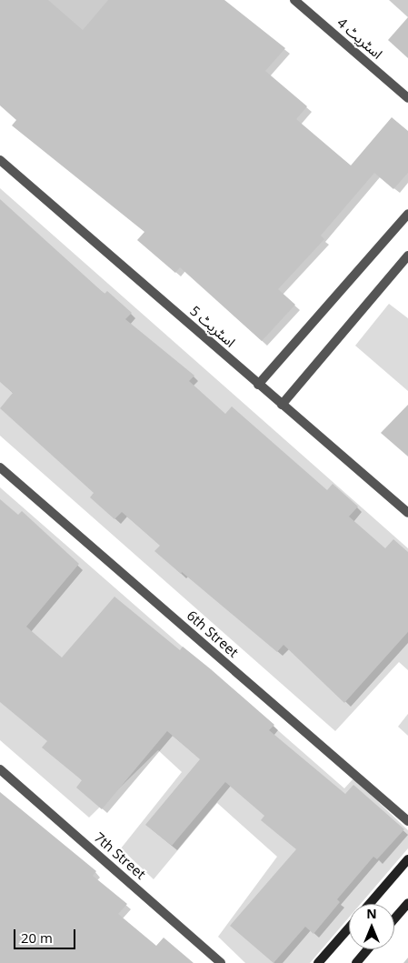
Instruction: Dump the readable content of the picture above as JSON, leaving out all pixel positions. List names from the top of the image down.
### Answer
{
  "streets": {
    "street": [
      "اسٹریٹ 4",
      "اسٹریٹ 5",
      "6th Street",
      "7th Street"
    ]
  },
  "scale_bar": "20 m",
  "north": "top"
}
